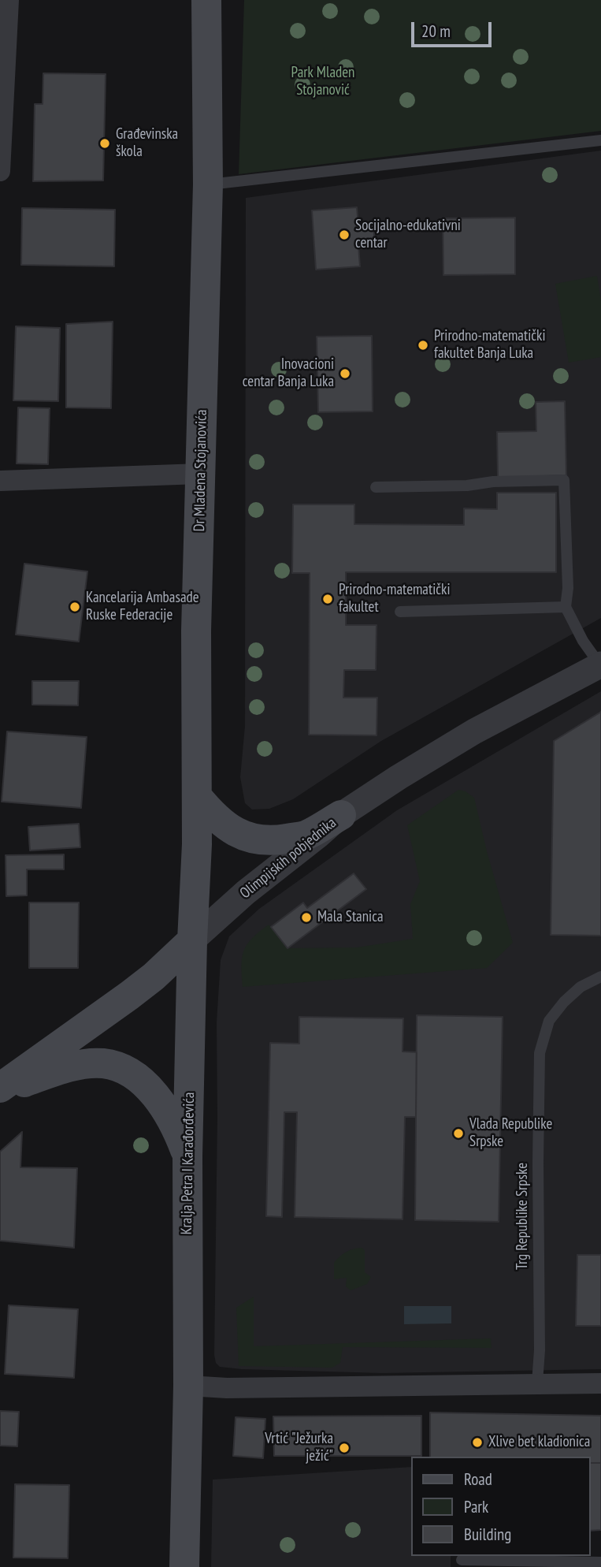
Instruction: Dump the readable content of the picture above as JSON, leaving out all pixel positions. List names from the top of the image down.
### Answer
{
  "streets": {
    "main road": ["Dr Mladena Stojanovića", "Olimpijskih pobjednika", "Kralja Petra I Karađorđevića"],
    "lane": ["Trg Republike Srpske"]
  },
  "crossings": [
    ["Dr Mladena Stojanovića", "Olimpijskih pobjednika"],
    ["Dr Mladena Stojanovića", "Kralja Petra I Karađorđevića"],
    ["Olimpijskih pobjednika", "Kralja Petra I Karađorđevića"]
  ],
  "parks": ["Park Mladen Stojanović"],
  "places": [
    "Građevinska škola",
    "Socijalno-edukativni centar",
    "Prirodno-matematički fakultet Banja Luka",
    "Inovacioni centar Banja Luka",
    "Prirodno-matematički fakultet",
    "Kancelarija Ambasade Ruske Federacije",
    "Mala Stanica",
    "Vlada Republike Srpske",
    "Xlive bet kladionica",
    "Vrtić \"Ježurka ježić\""
  ],
  "legend": ["Road", "Park", "Building"],
  "scale_bar": "20 m"
}
